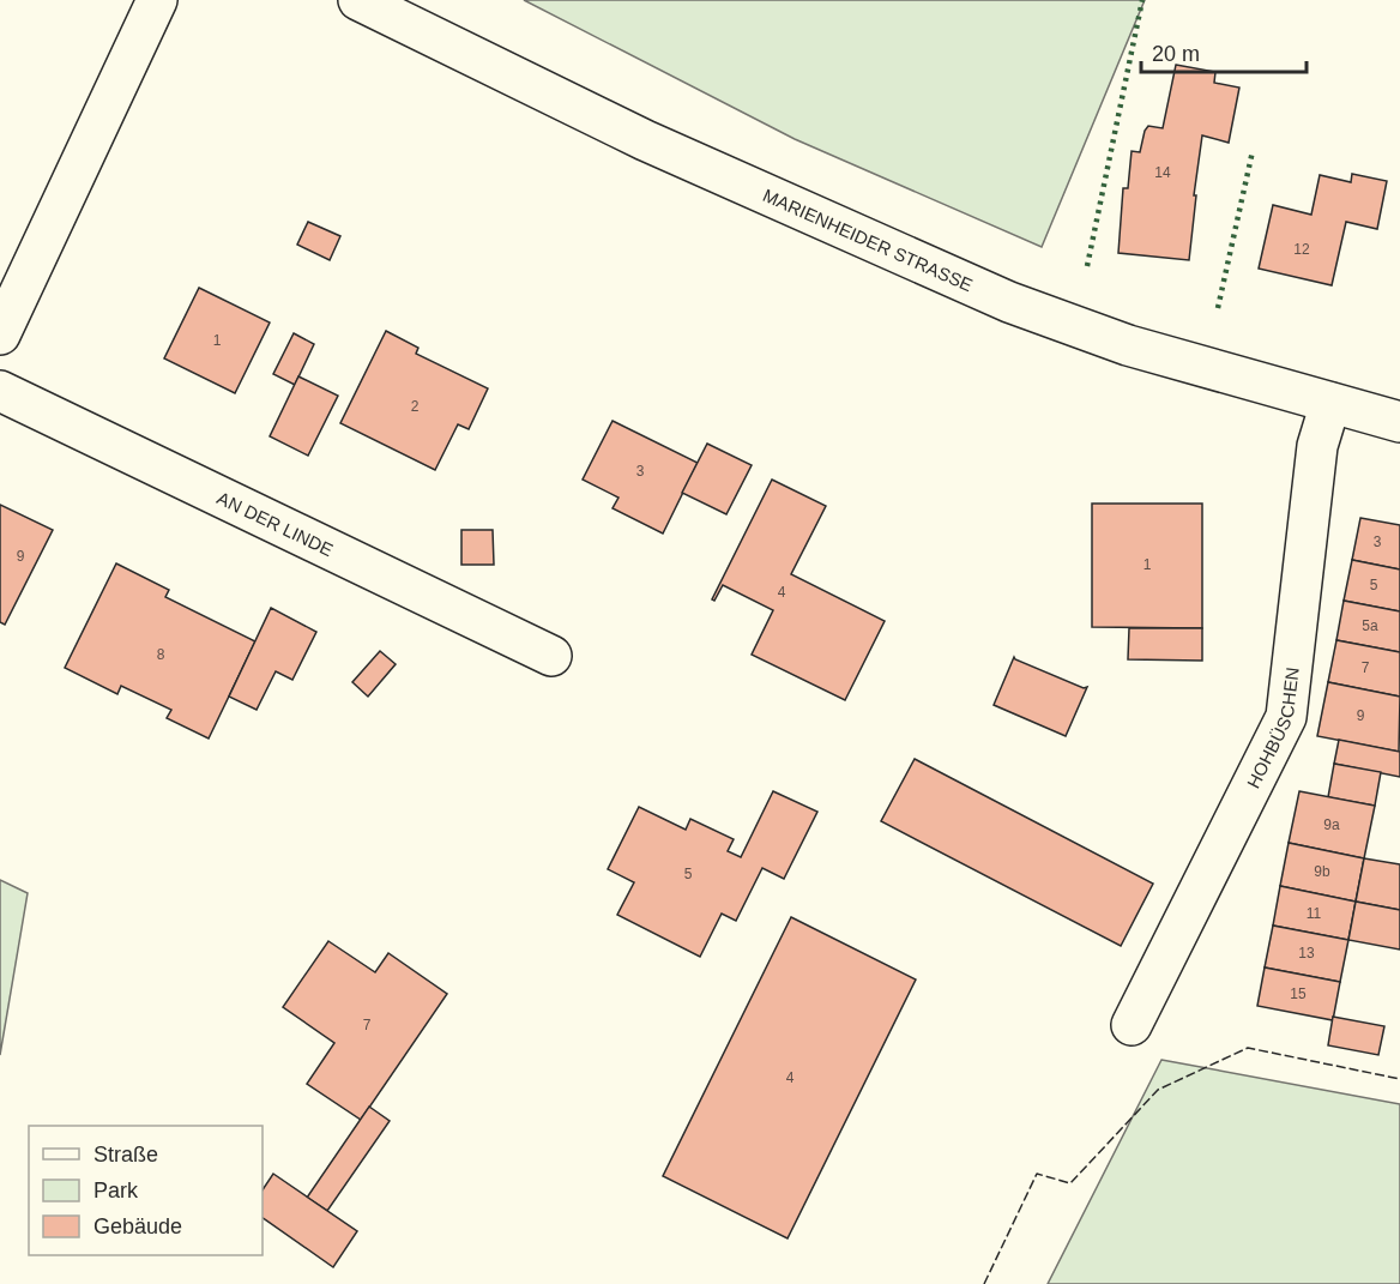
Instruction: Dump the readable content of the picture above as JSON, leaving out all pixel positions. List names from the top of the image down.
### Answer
{
  "streets": {
    "street": ["MARIENHEIDER STRASSE", "AN DER LINDE", "HOHBÜSCHEN"]
  },
  "crossings": [
    ["MARIENHEIDER STRASSE", "HOHBÜSCHEN"]
  ],
  "house_numbers": [
    "14",
    "12",
    "1",
    "2",
    "3",
    "3",
    "9",
    "1",
    "5",
    "4",
    "5a",
    "8",
    "7",
    "9",
    "9a",
    "9b",
    "5",
    "11",
    "13",
    "15",
    "7",
    "4"
  ],
  "legend": ["Straße", "Park", "Gebäude"],
  "scale_bar": "20 m"
}
